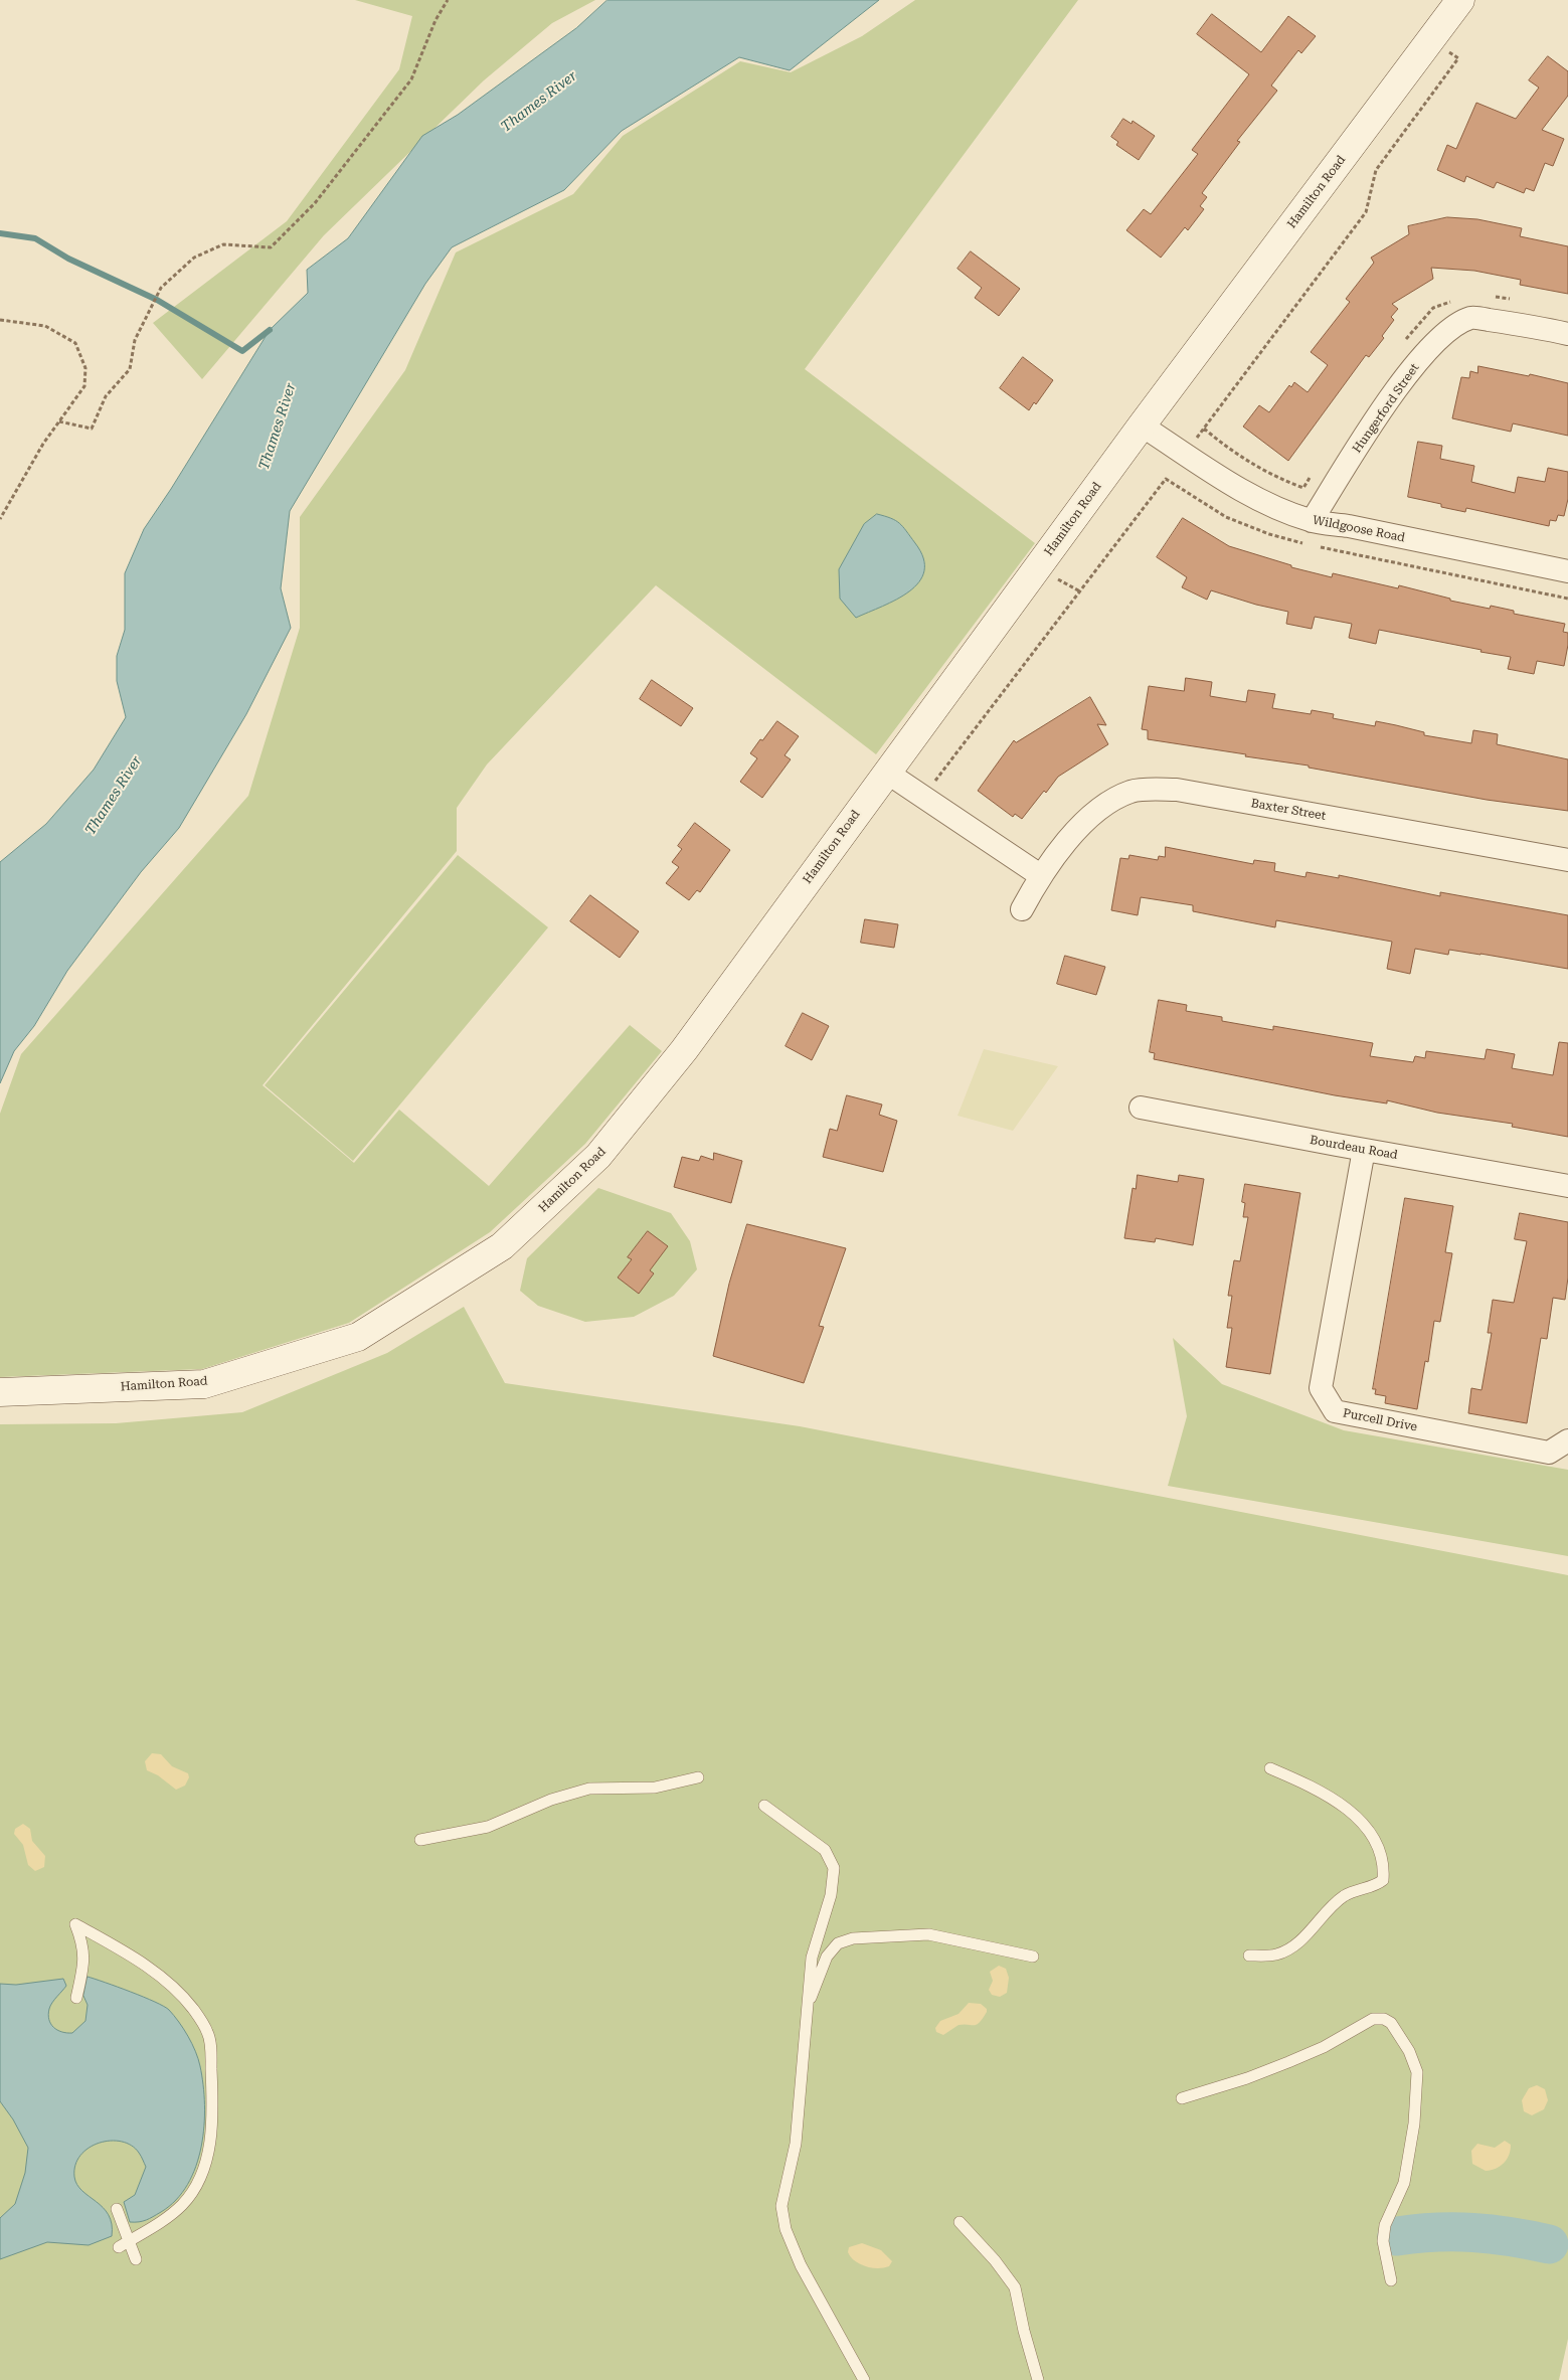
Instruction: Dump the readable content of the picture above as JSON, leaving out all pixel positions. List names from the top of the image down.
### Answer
{
  "streets": {
    "main road": ["Hamilton Road"],
    "street": [
      "Hungerford Street",
      "Wildgoose Road",
      "Baxter Street",
      "Bourdeau Road",
      "Purcell Drive"
    ]
  },
  "crossings": [
    ["Hamilton Road", "Wildgoose Road"],
    ["Hungerford Street", "Wildgoose Road"],
    ["Bourdeau Road", "Purcell Drive"]
  ],
  "water": ["Thames River"]
}
